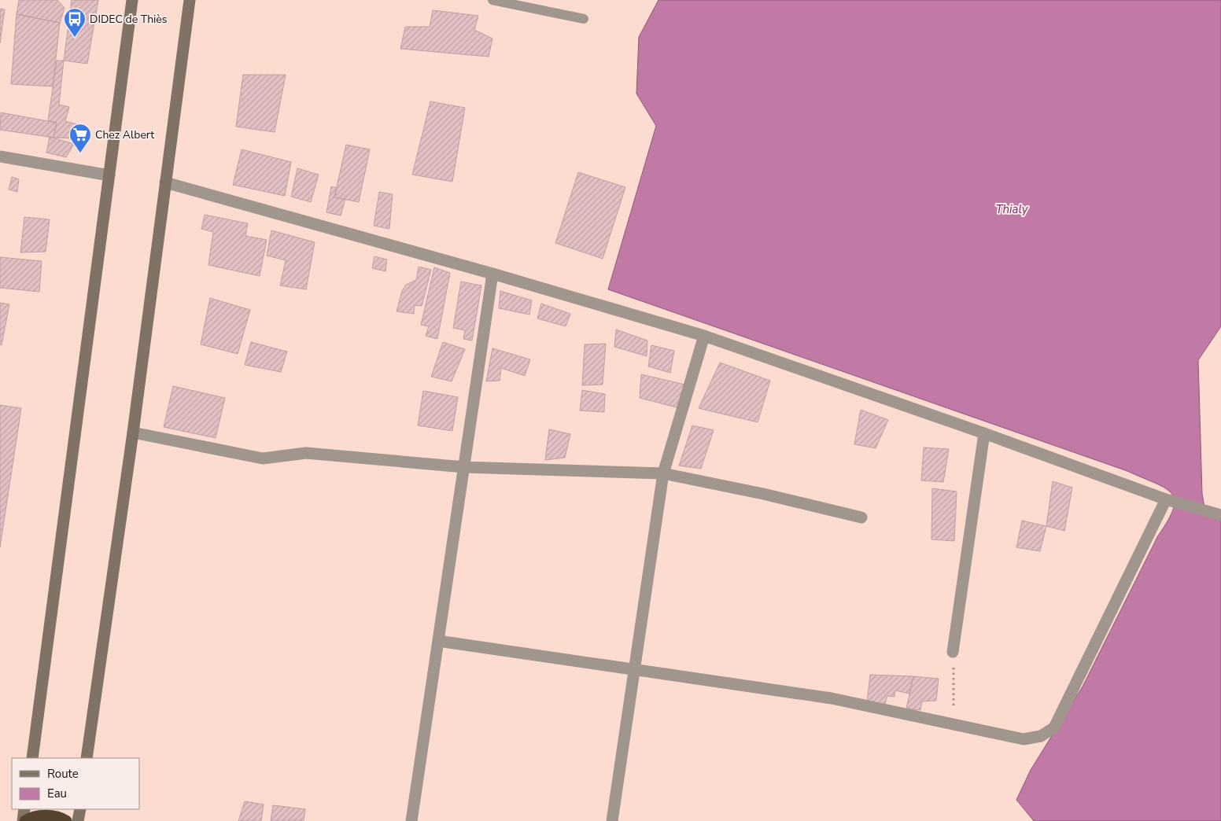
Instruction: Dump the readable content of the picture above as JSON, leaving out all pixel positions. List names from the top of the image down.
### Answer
{
  "water": ["Thialy"],
  "places": {
    "bus stop": ["DIDEC de Thiès"],
    "supermarket": ["Chez Albert"]
  },
  "legend": ["Route", "Eau"]
}
